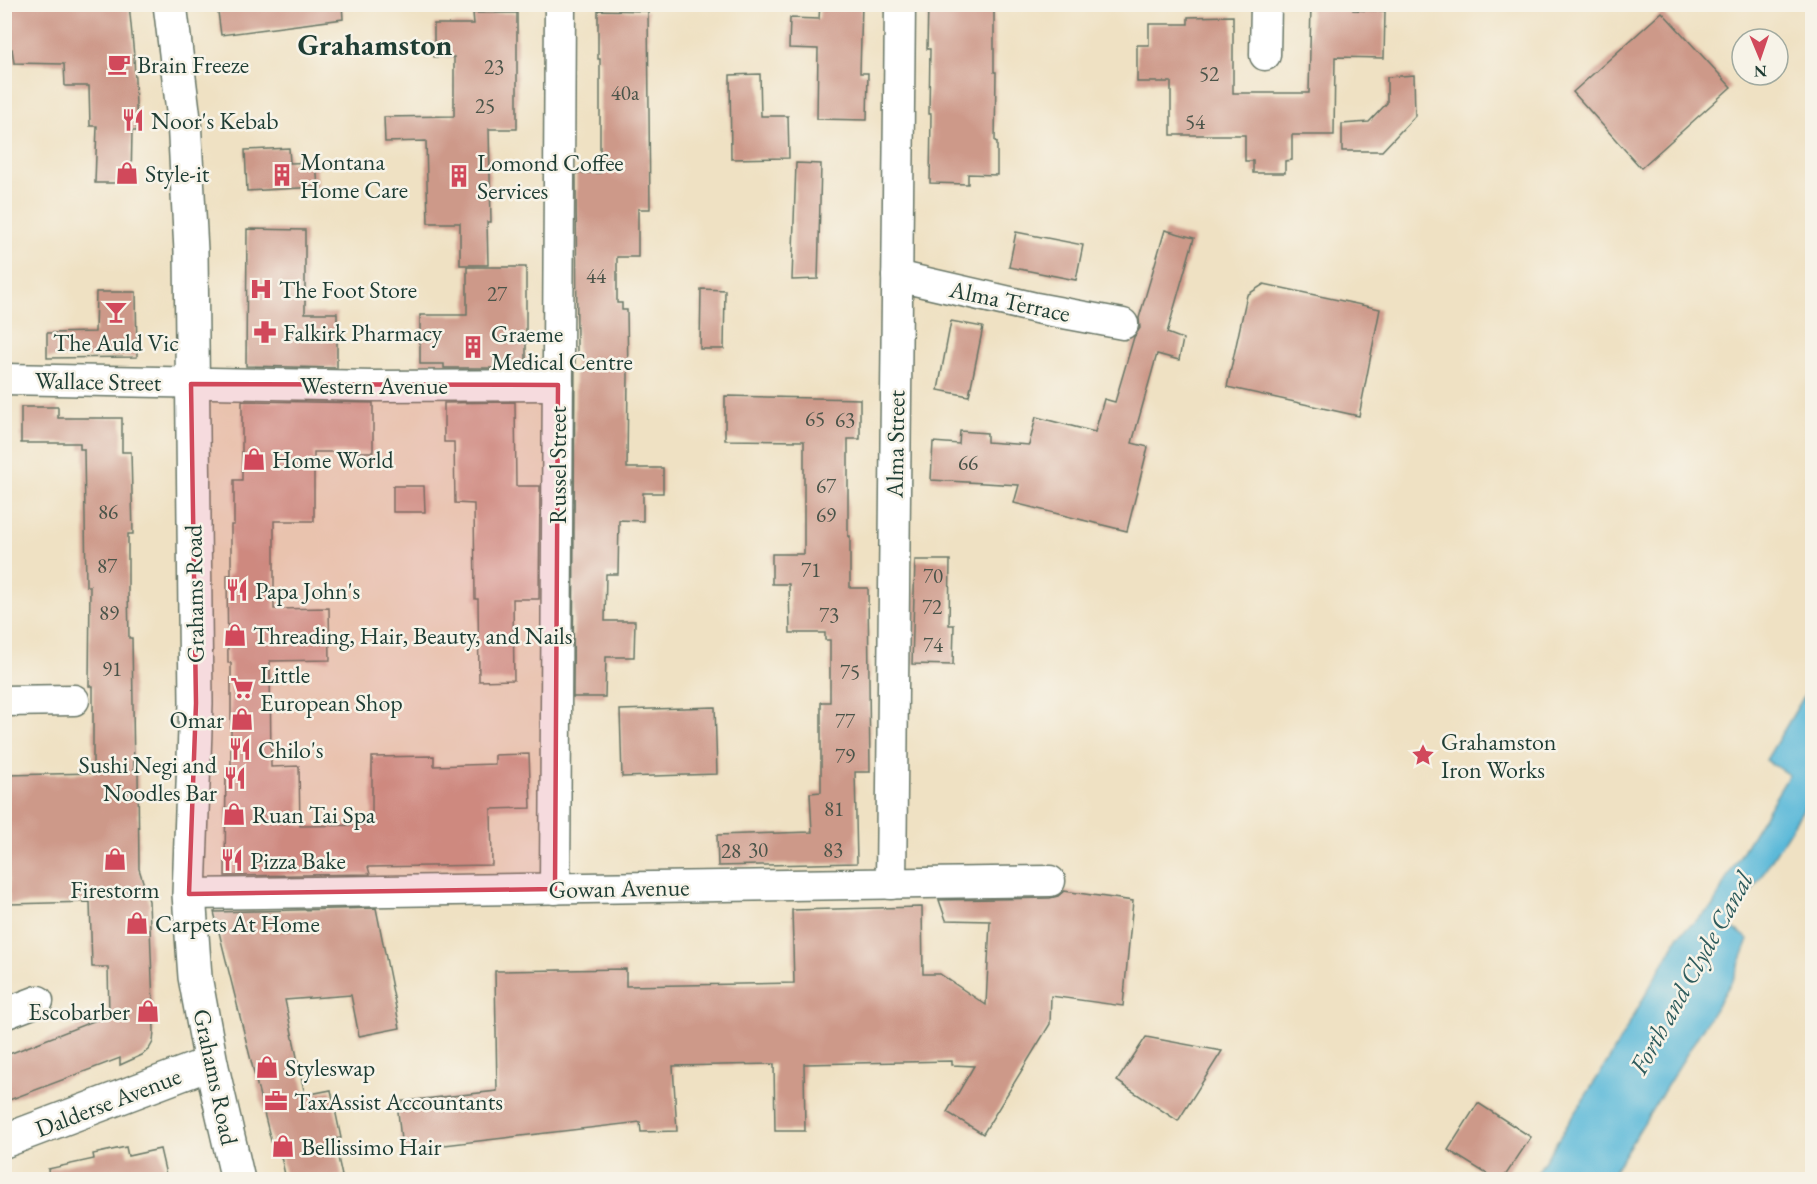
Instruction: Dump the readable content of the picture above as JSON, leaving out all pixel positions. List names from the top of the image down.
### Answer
{
  "streets": {
    "main road": ["Grahams Road", "Dalderse Avenue"],
    "street": [
      "Alma Terrace",
      "Wallace Street",
      "Western Avenue",
      "Alma Street",
      "Russel Street",
      "Gowan Avenue"
    ]
  },
  "crossings": [
    ["Alma Terrace", "Alma Street"],
    ["Wallace Street", "Western Avenue"],
    ["Wallace Street", "Grahams Road"],
    ["Western Avenue", "Russel Street"],
    ["Western Avenue", "Grahams Road"],
    ["Alma Street", "Gowan Avenue"],
    ["Russel Street", "Gowan Avenue"],
    ["Grahams Road", "Gowan Avenue"],
    ["Grahams Road", "Dalderse Avenue"]
  ],
  "districts": ["Grahamston"],
  "water": ["Forth and Clyde Canal"],
  "places": {
    "cafe": ["Brain Freeze"],
    "restaurant": [
      "Noor's Kebab",
      "Papa John's",
      "Chilo's",
      "Sushi Negi and Noodles Bar",
      "Pizza Bake"
    ],
    "shop": [
      "Style-it",
      "Home World",
      "Threading, Hair, Beauty, and Nails",
      "Omar",
      "Ruan Tai Spa",
      "Firestorm",
      "Carpets At Home",
      "Escobarber",
      "Styleswap",
      "Bellissimo Hair"
    ],
    "building": ["Montana Home Care", "Lomond Coffee Services", "Graeme Medical Centre"],
    "hospital": ["The Foot Store"],
    "bar": ["The Auld Vic"],
    "pharmacy": ["Falkirk Pharmacy"],
    "supermarket": ["Little European Shop"],
    "place": ["Grahamston Iron Works"],
    "office": ["TaxAssist Accountants"]
  },
  "house_numbers": [
    "23",
    "52",
    "40a",
    "25",
    "54",
    "44",
    "27",
    "65",
    "63",
    "66",
    "67",
    "86",
    "69",
    "87",
    "71",
    "70",
    "72",
    "89",
    "73",
    "74",
    "91",
    "75",
    "77",
    "79",
    "81",
    "30",
    "83",
    "28"
  ],
  "north": "bottom"
}
